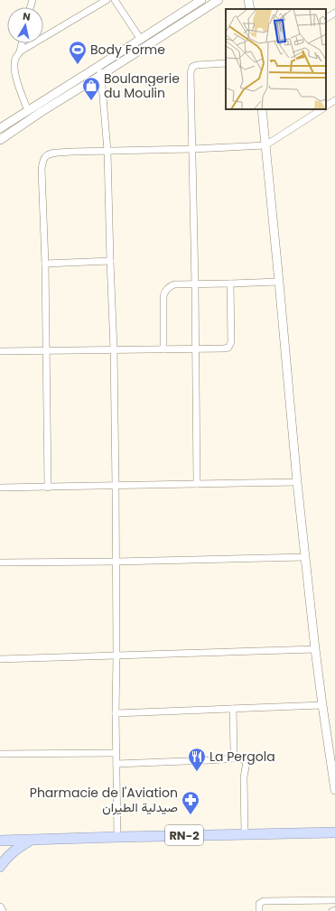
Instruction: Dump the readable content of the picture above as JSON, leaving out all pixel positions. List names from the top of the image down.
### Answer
{
  "streets": {
    "main road": ["RN-2"]
  },
  "places": {
    "sports": ["Body Forme"],
    "shop": ["Boulangerie du Moulin"],
    "restaurant": ["La Pergola"],
    "pharmacy": ["Pharmacie de l'Aviation صيدلية الطيران"]
  },
  "north": "top"
}
